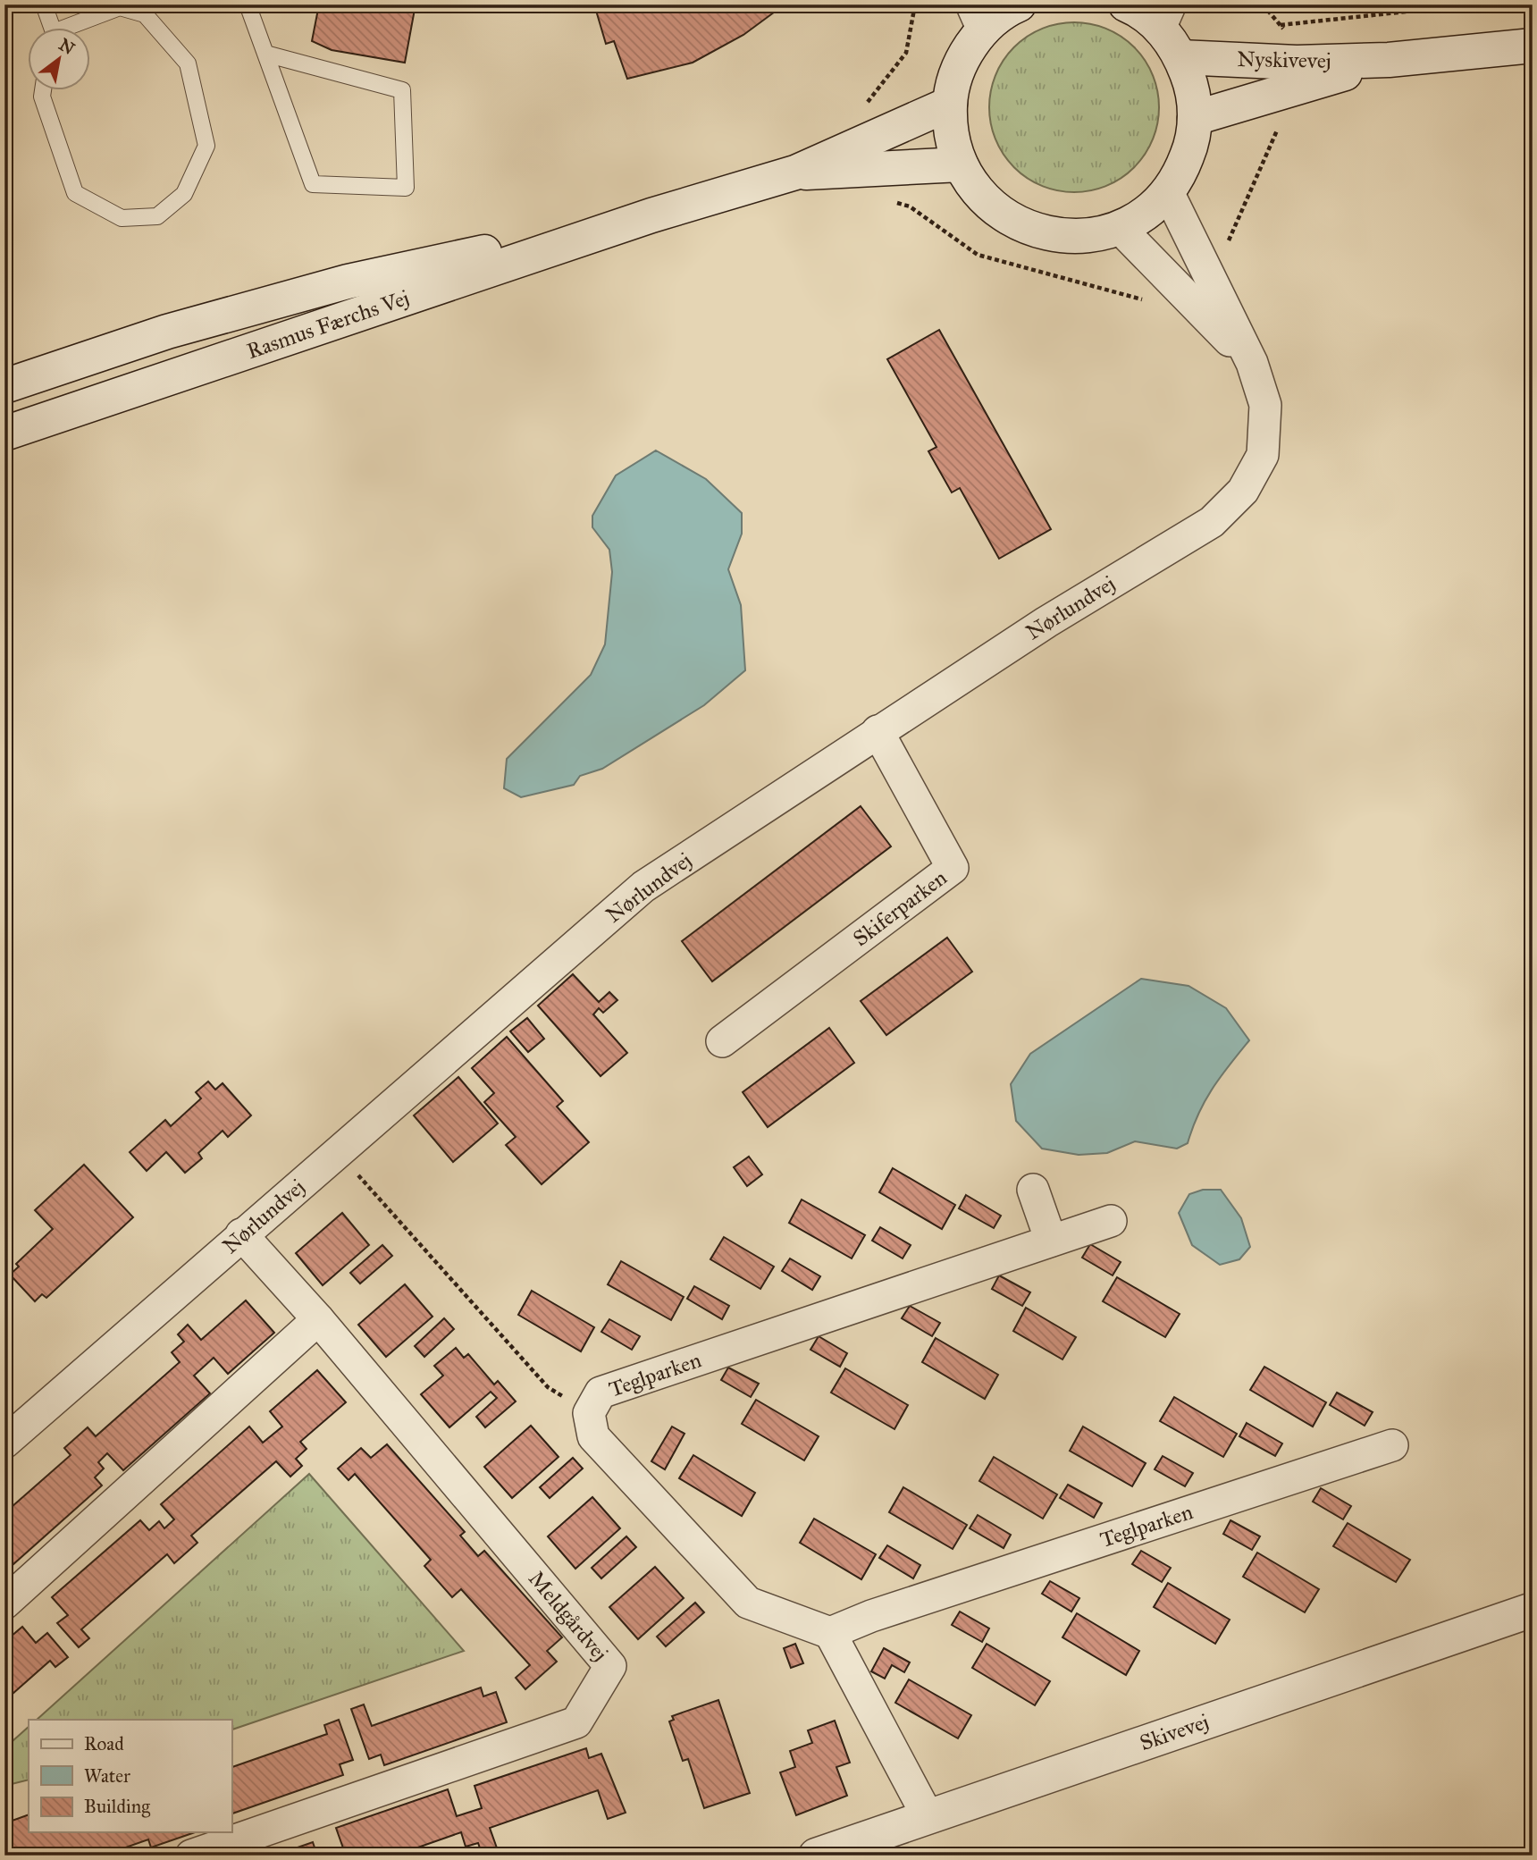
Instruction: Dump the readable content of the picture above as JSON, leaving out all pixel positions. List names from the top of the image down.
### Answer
{
  "streets": {
    "main road": ["Nyskivevej", "Rasmus Færchs Vej", "Skivevej"],
    "street": [
      "Nørlundvej",
      "Skiferparken",
      "Teglparken",
      "Meldgårdvej"
    ]
  },
  "crossings": [
    ["Nørlundvej", "Skiferparken"],
    ["Nørlundvej", "Meldgårdvej"]
  ],
  "legend": ["Road", "Water", "Building"],
  "north": "top right"
}
